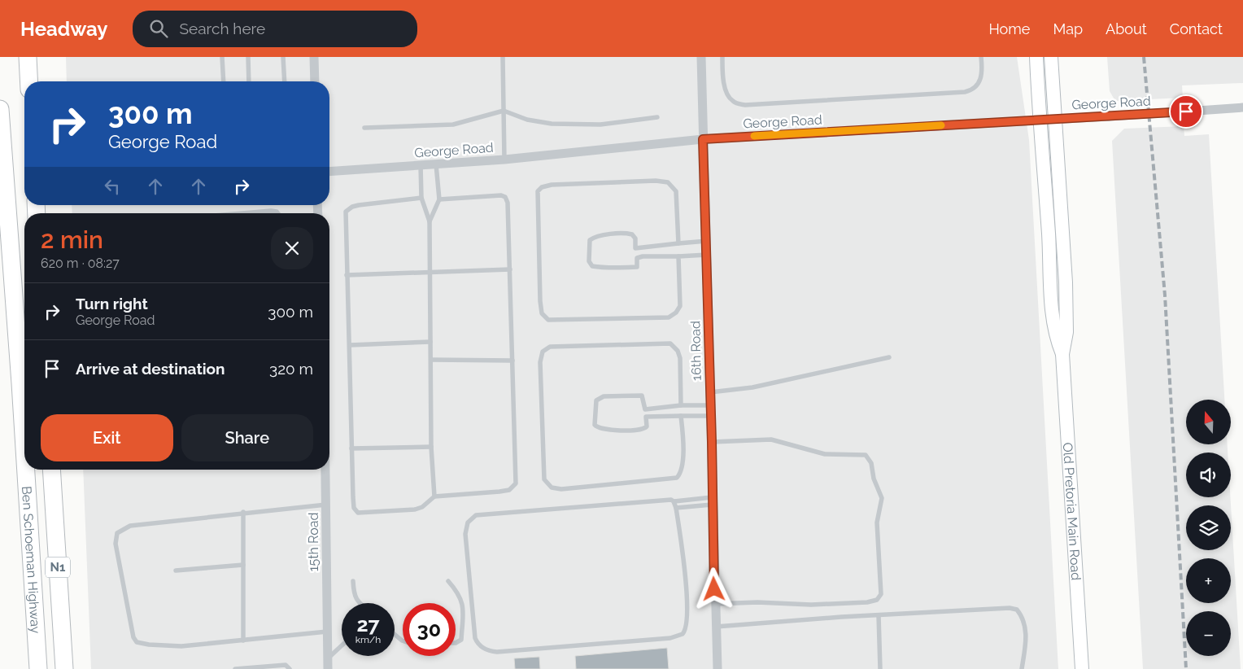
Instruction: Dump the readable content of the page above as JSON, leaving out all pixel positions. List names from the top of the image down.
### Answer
{
  "streets": {
    "highway": ["Ben Schoeman Highway", "N1"],
    "main road": ["Old Pretoria Main Road"],
    "street": ["George Road", "16th Road", "15th Road"]
  },
  "crossings": [
    ["George Road", "16th Road"],
    ["George Road", "Old Pretoria Main Road"]
  ],
  "north": "top",
  "page": {
    "header": "Headway",
    "search": "Search here",
    "nav": [
      "Home",
      "Map",
      "About",
      "Contact"
    ],
    "turn": ["300 m", "George Road"],
    "heading": ["2 min", "620 m · 08:27"],
    "list": [
      {
        "name": "Turn right",
        "note": "George Road",
        "value": "300 m"
      },
      {
        "name": "Arrive at destination",
        "value": "320 m"
      }
    ],
    "map_buttons": ["+", "−"],
    "buttons": ["Exit", "Share"],
    "speed": "27 km/h",
    "limit": "30"
  }
}
